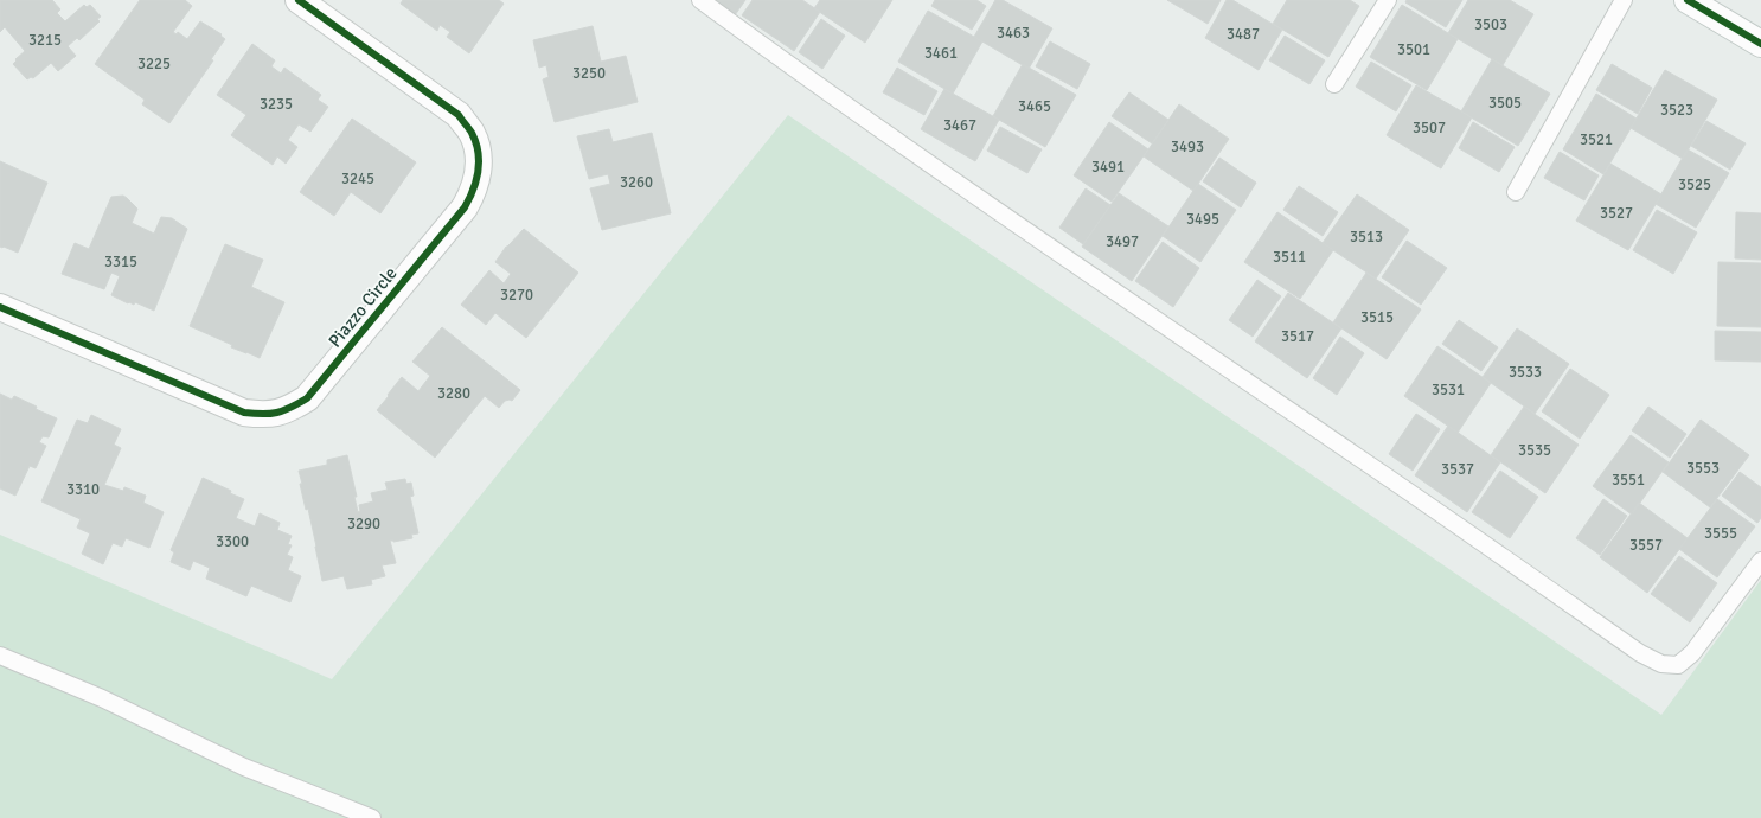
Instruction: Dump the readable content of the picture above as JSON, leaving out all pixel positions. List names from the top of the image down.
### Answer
{
  "streets": {
    "street": ["Piazzo Circle"]
  },
  "house_numbers": [
    "3503",
    "3463",
    "3487",
    "3215",
    "3501",
    "3461",
    "3225",
    "3250",
    "3505",
    "3235",
    "3465",
    "3523",
    "3467",
    "3507",
    "3521",
    "3493",
    "3491",
    "3245",
    "3260",
    "3525",
    "3527",
    "3495",
    "3513",
    "3497",
    "3511",
    "3315",
    "3270",
    "3515",
    "3517",
    "3533",
    "3531",
    "3280",
    "3535",
    "3553",
    "3537",
    "3551",
    "3310",
    "3290",
    "3555",
    "3300",
    "3557"
  ]
}
